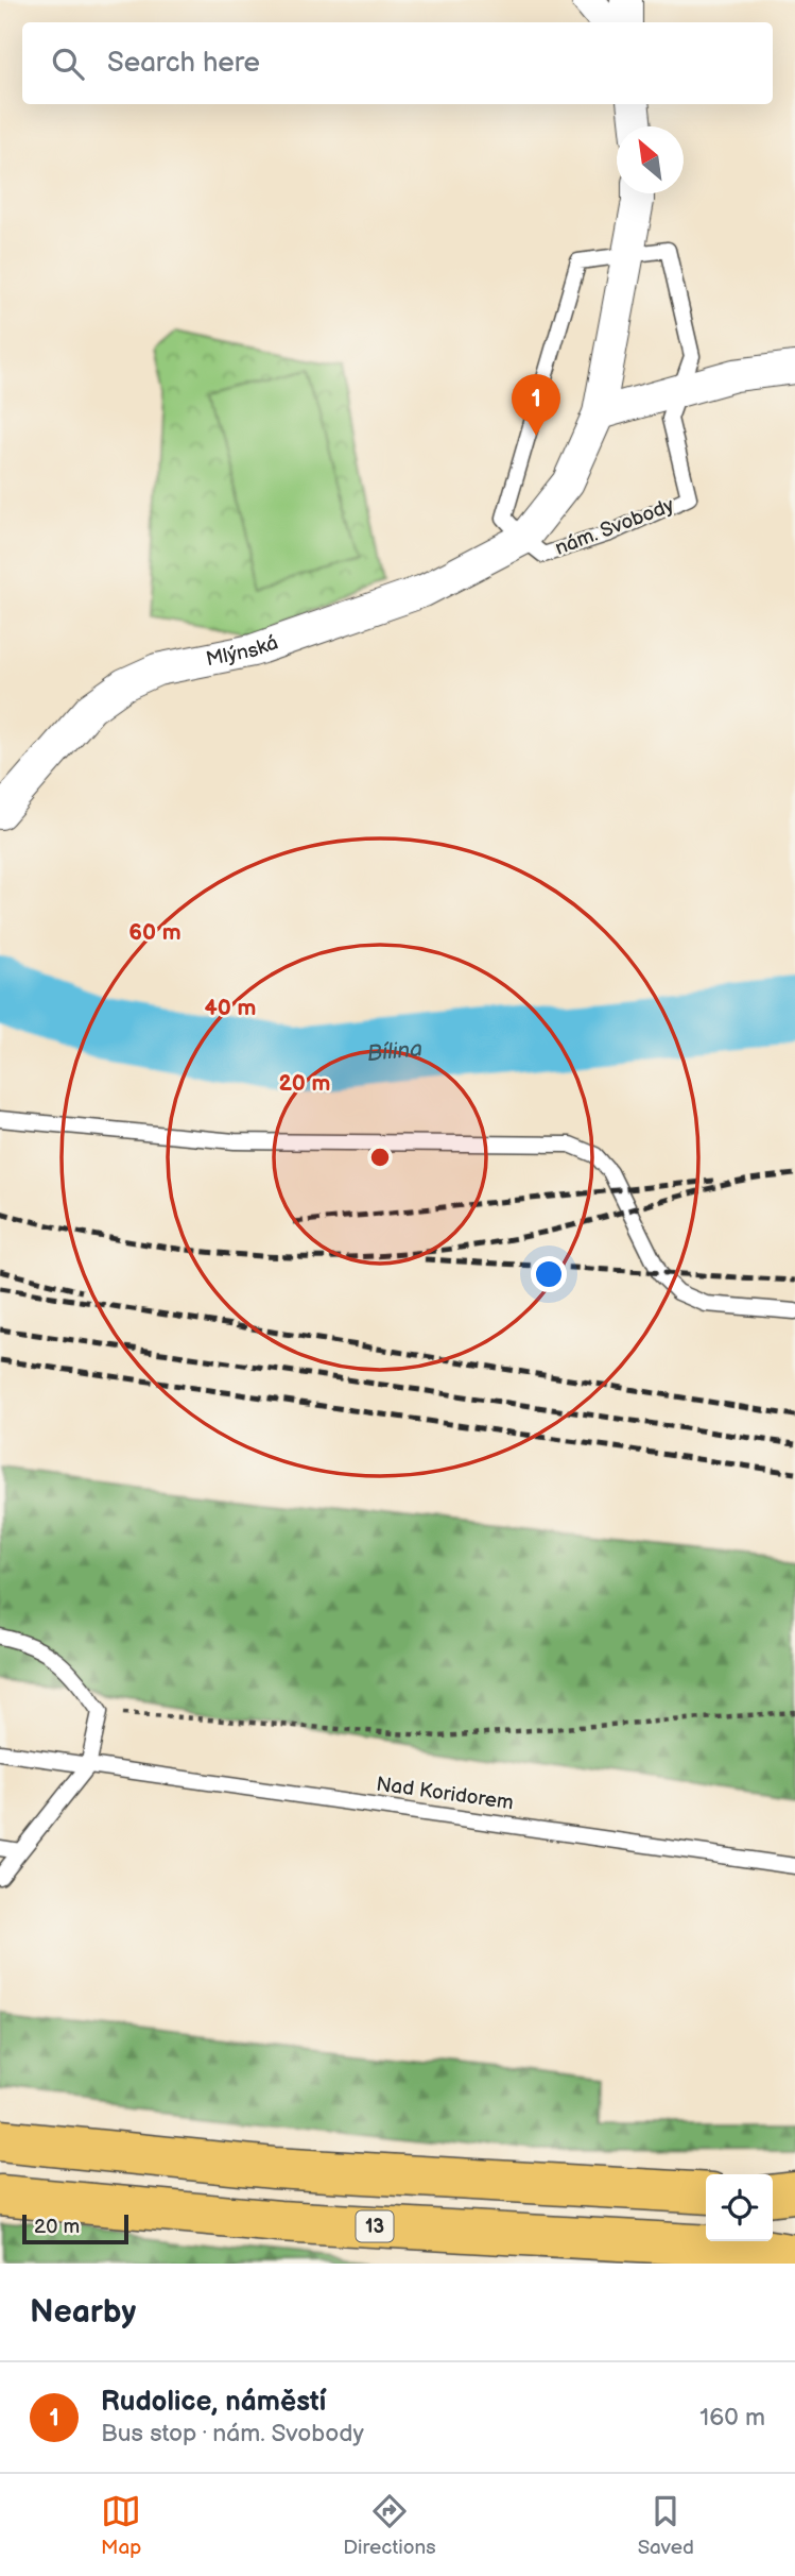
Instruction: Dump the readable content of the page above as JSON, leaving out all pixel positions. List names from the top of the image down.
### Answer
{
  "streets": {
    "highway": ["13"],
    "street": ["nám. Svobody", "Mlýnská"],
    "lane": ["Nad Koridorem"]
  },
  "crossings": [
    ["nám. Svobody", "Mlýnská"]
  ],
  "water": ["Bílina"],
  "scale_bar": "20 m",
  "north": "top left",
  "page": {
    "search": "Search here",
    "pins": "1",
    "scale": "20 m",
    "heading": "Nearby",
    "list": [
      {
        "mark": "1",
        "name": "Rudolice, náměstí",
        "note": "Bus stop · nám. Svobody",
        "value": "160 m"
      }
    ],
    "nav": ["Map", "Directions", "Saved"]
  },
  "rings": ["60 m", "40 m", "20 m"]
}
